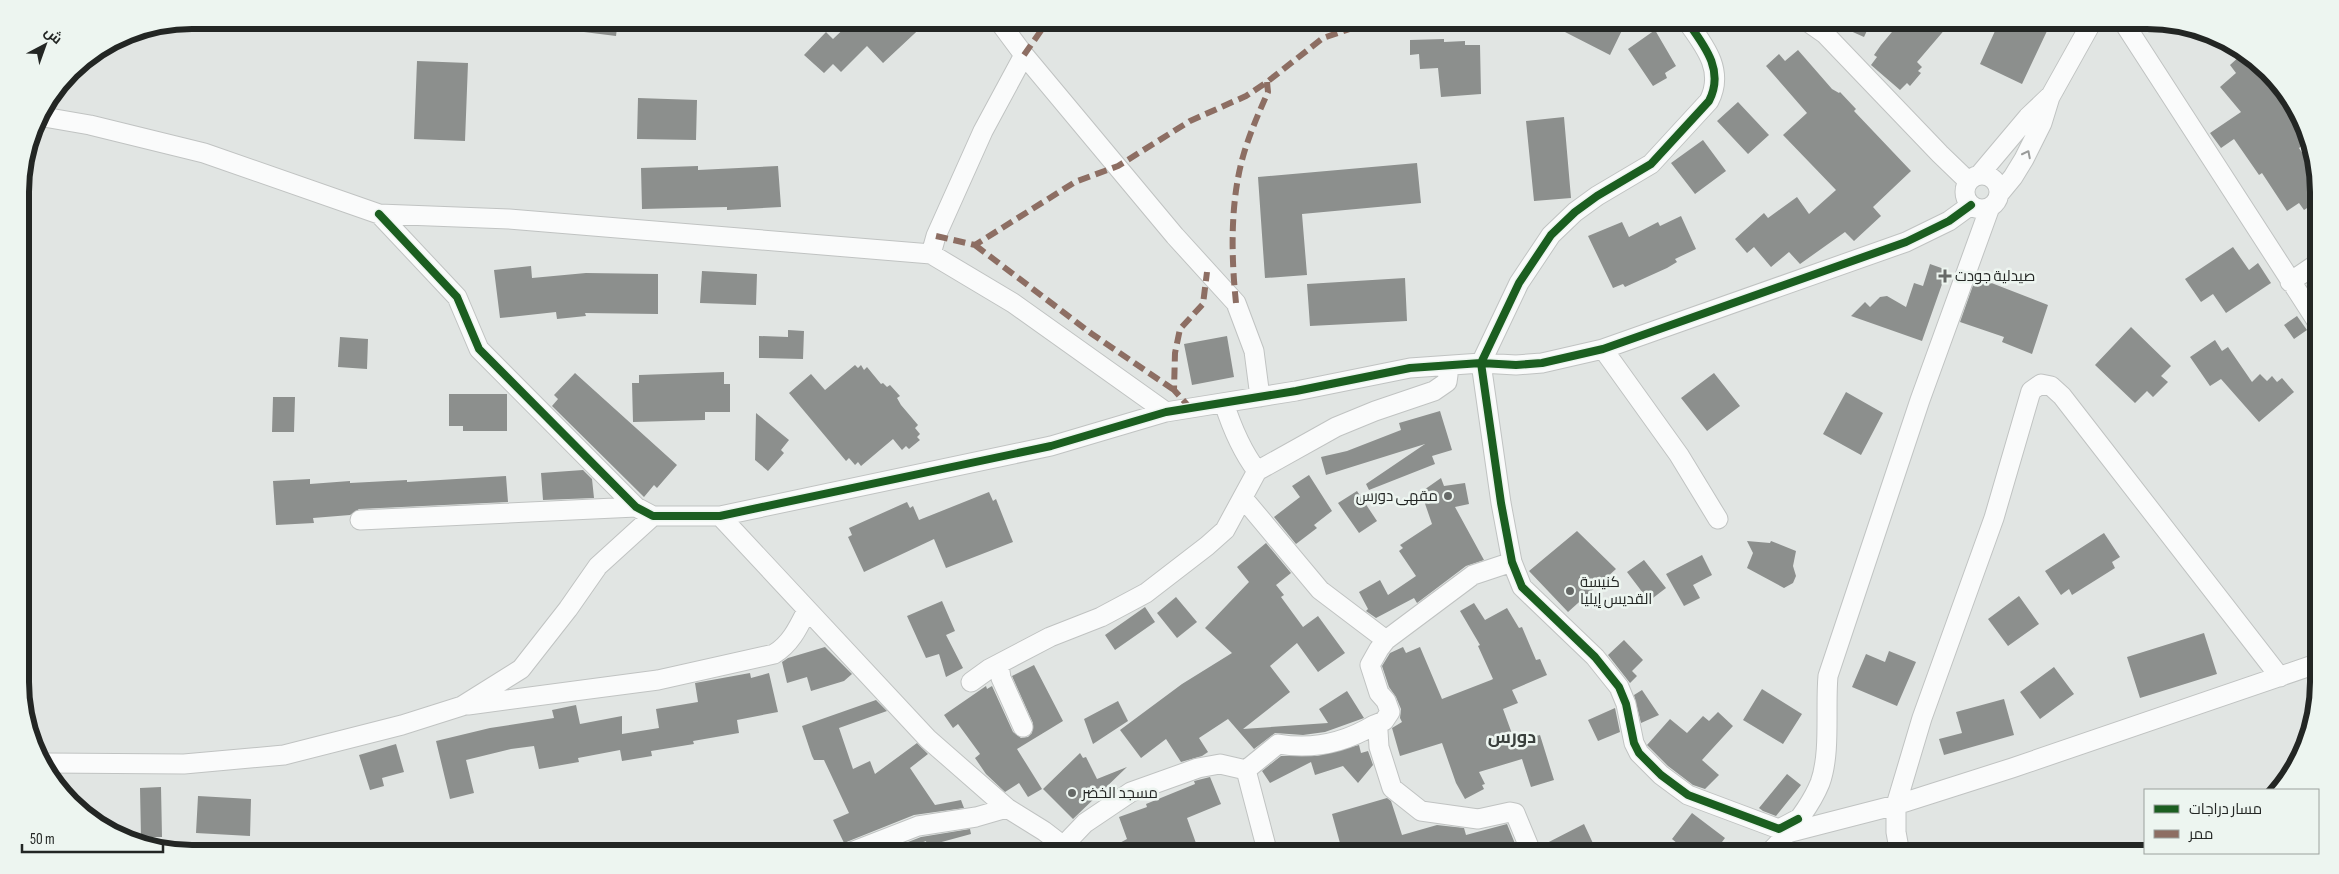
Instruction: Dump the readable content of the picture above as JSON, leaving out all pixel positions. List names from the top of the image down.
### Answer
{
  "districts": ["دورس"],
  "places": {
    "health": ["صيدلية جودت"],
    "other": ["مقهى دورس", "كنيسة القديس إيليا", "مسجد الخضر"]
  },
  "legend": ["مسار دراجات", "ممر"],
  "scale_bar": "50 m",
  "north": "top right"
}
